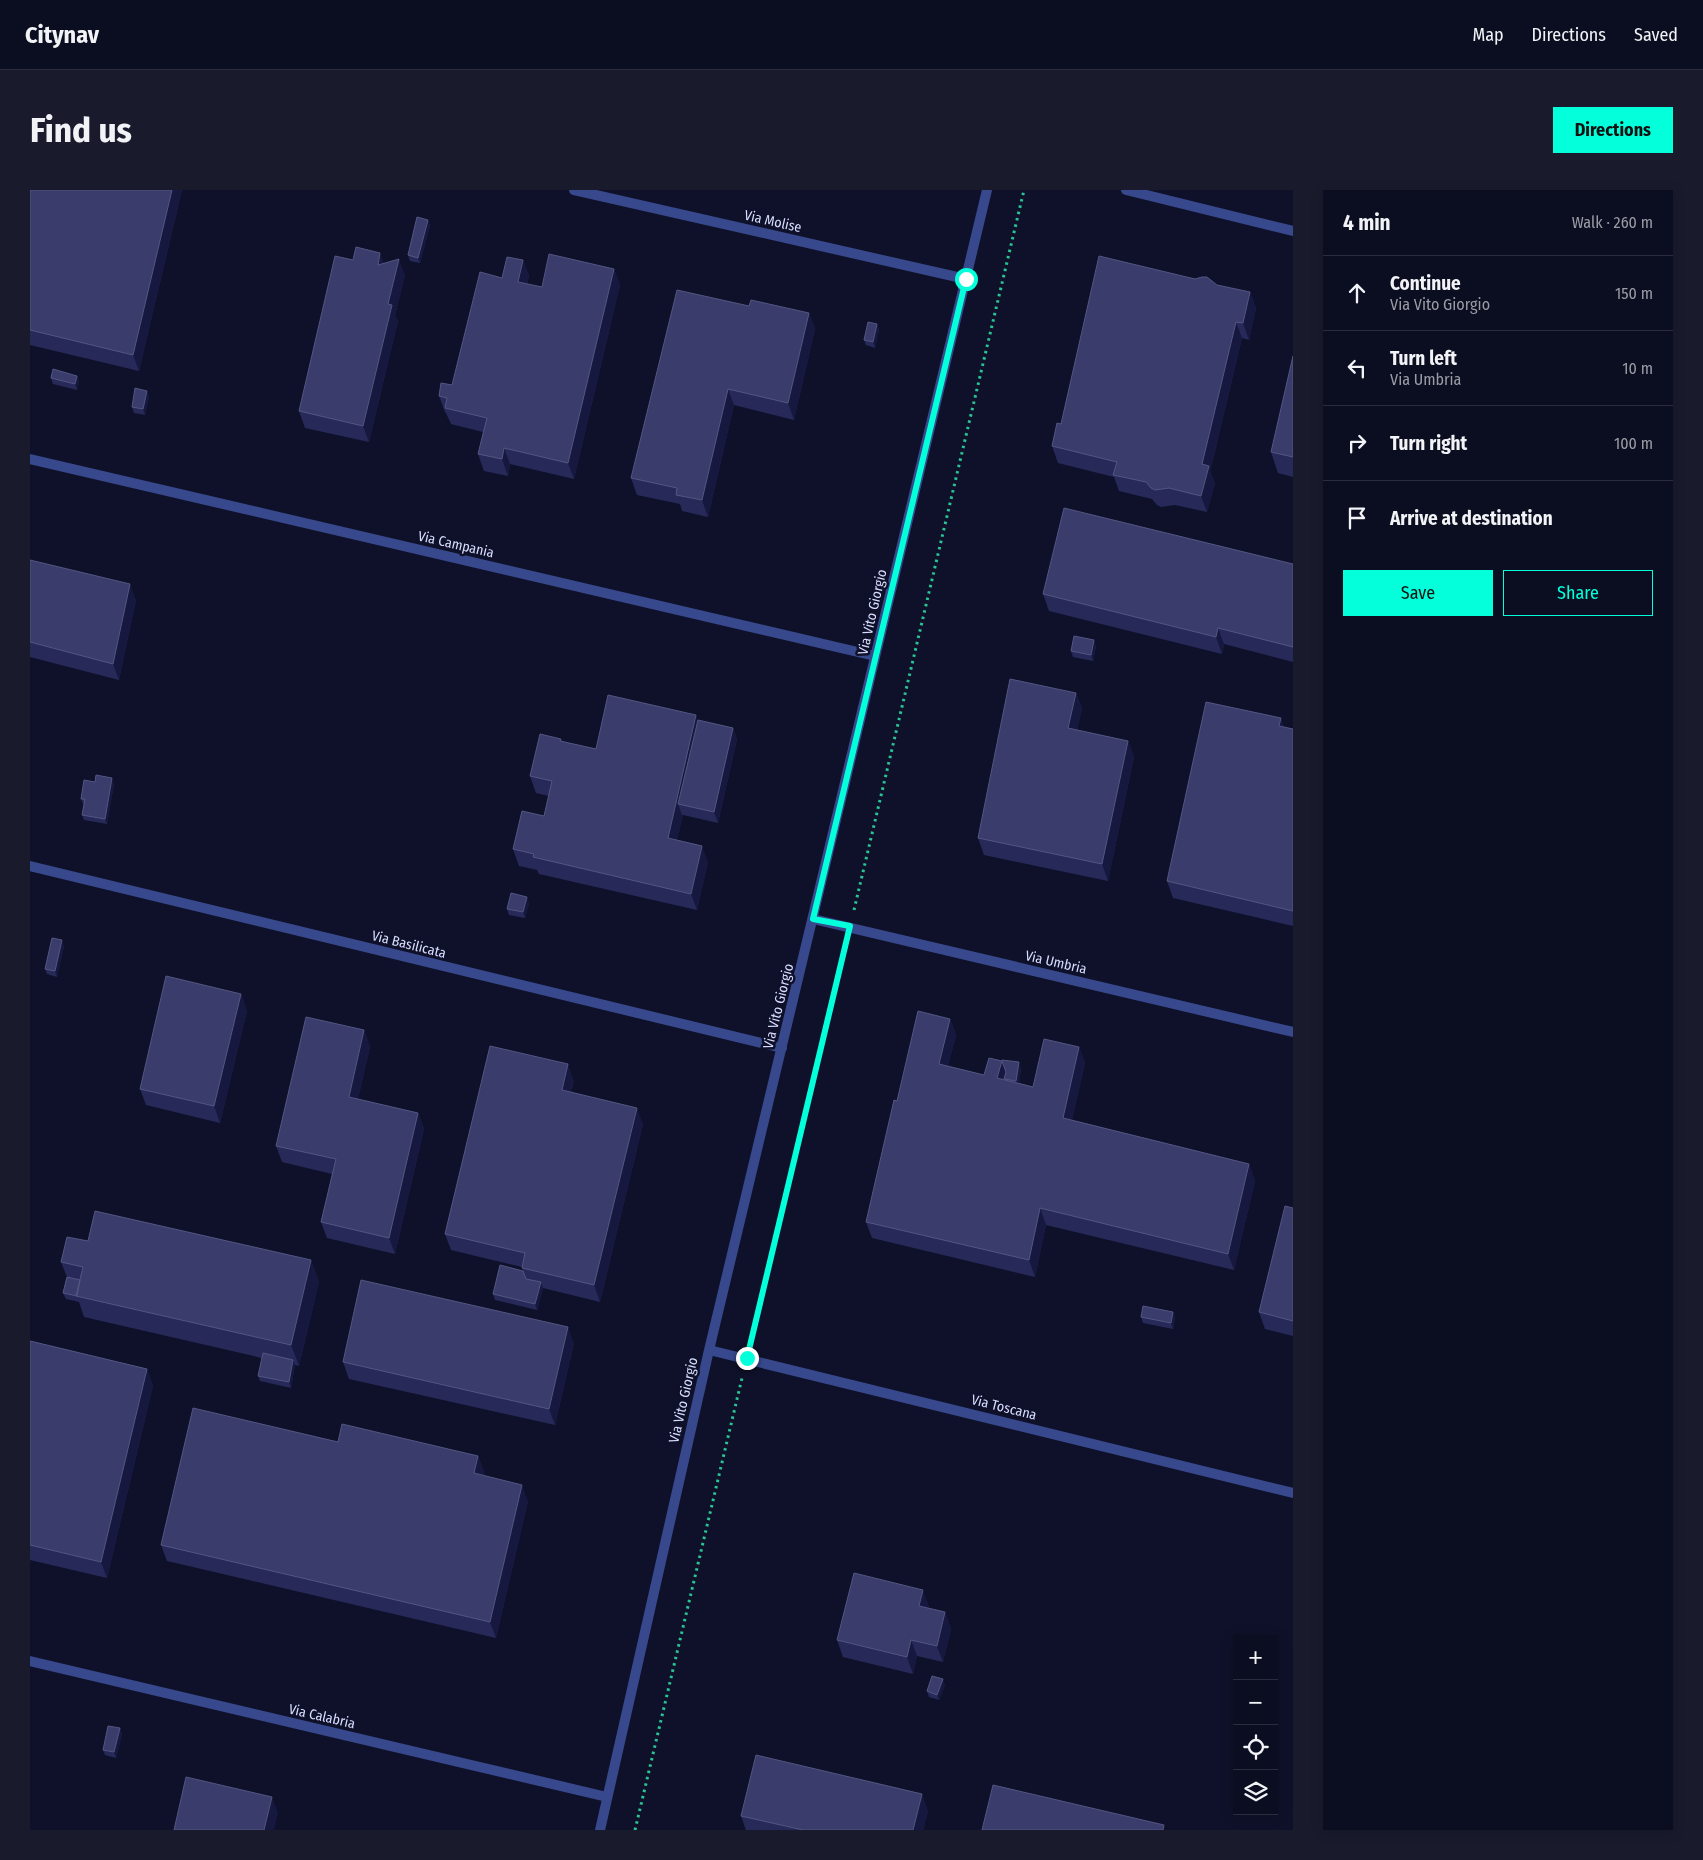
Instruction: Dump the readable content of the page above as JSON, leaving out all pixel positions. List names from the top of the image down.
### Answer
{
  "streets": {
    "street": [
      "Via Molise",
      "Via Campania",
      "Via Vito Giorgio",
      "Via Basilicata",
      "Via Umbria",
      "Via Toscana",
      "Via Calabria"
    ]
  },
  "crossings": [
    ["Via Molise", "Via Vito Giorgio"],
    ["Via Campania", "Via Vito Giorgio"],
    ["Via Vito Giorgio", "Via Basilicata"],
    ["Via Vito Giorgio", "Via Umbria"],
    ["Via Vito Giorgio", "Via Toscana"],
    ["Via Vito Giorgio", "Via Calabria"]
  ],
  "page": {
    "header": "Citynav",
    "nav": ["Map", "Directions", "Saved"],
    "buttons": [
      "Directions",
      ["Save", "Share"]
    ],
    "title": "Find us",
    "heading": ["4 min", "Walk · 260 m"],
    "list": [
      ["Continue", "Via Vito Giorgio", "150 m"],
      ["Turn left", "Via Umbria", "10 m"],
      ["Turn right", "100 m"],
      "Arrive at destination"
    ],
    "map_buttons": ["+", "−"]
  }
}
